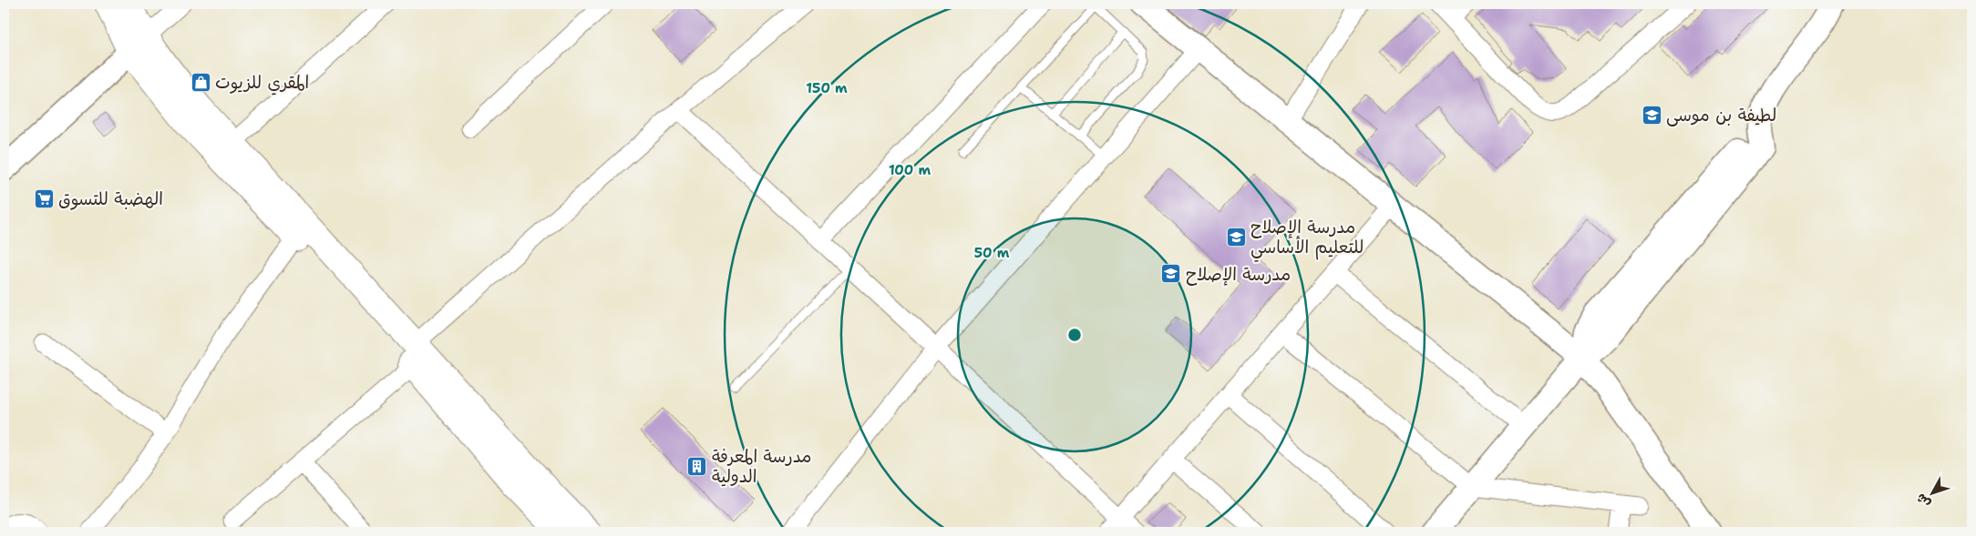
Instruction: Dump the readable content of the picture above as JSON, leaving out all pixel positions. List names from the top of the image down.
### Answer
{
  "places": {
    "shop": ["المقري للزيوت"],
    "school or university": ["لطيفة بن موسى", "مدرسة الإصلاح للتعليم الأساسي", "مدرسة الإصلاح"],
    "supermarket": ["الهضبة للتسوق"],
    "building": ["مدرسة المعرفة الدولية"]
  },
  "north": "bottom left",
  "rings": ["150 m", "100 m", "50 m"]
}
